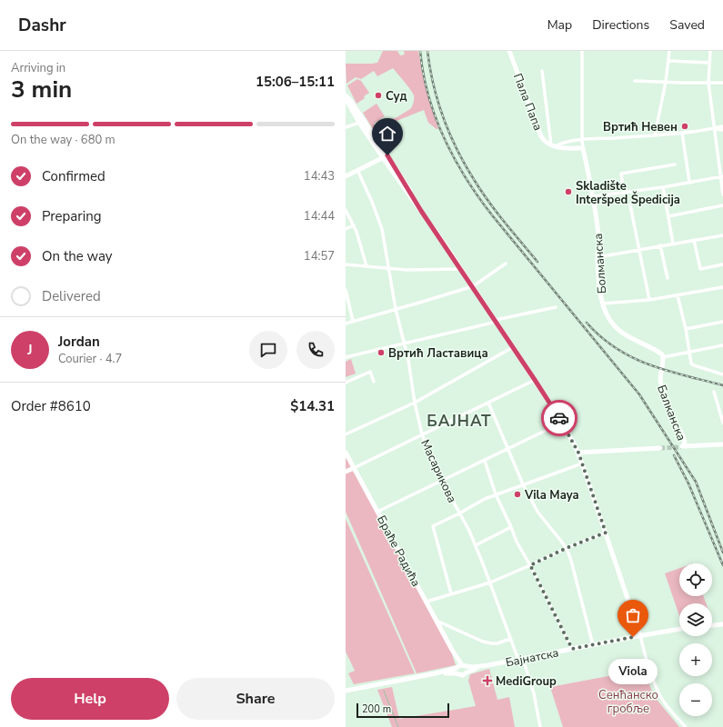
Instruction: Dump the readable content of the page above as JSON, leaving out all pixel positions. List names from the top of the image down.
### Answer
{
  "streets": {
    "main road": [
      "Пала Папа",
      "Болманска",
      "Балканска",
      "Браће Радића",
      "Бајнатска"
    ],
    "street": ["Масарикова"]
  },
  "crossings": [
    ["Болманска", "Балканска"],
    ["Масарикова", "Бајнатска"],
    ["Браће Радића", "Бајнатска"]
  ],
  "districts": ["БАЈНАТ"],
  "parks": ["Сенћанско гробље"],
  "places": {
    "other": [
      "Суд",
      "Вртић Невен",
      "Skladište Interšped Špedicija",
      "Вртић Ластавица",
      "Vila Maya",
      "Viola"
    ],
    "health": ["MediGroup"]
  },
  "scale_bar": "200 m",
  "page": {
    "header": "Dashr",
    "nav": ["Map", "Directions", "Saved"],
    "heading": ["3 min", "Arriving in", "15:06–15:11"],
    "panel": [
      "Jordan",
      "Courier · 4.7",
      "Order #8610",
      "$14.31"
    ],
    "bar": "On the way · 680 m",
    "list": [
      ["Confirmed", "14:43"],
      ["Preparing", "14:44"],
      ["On the way", "14:57"],
      "Delivered"
    ],
    "round": "J",
    "map_buttons": ["+", "−"],
    "bubble": "Viola",
    "buttons": ["Help", "Share"],
    "scale": "200 m"
  }
}
